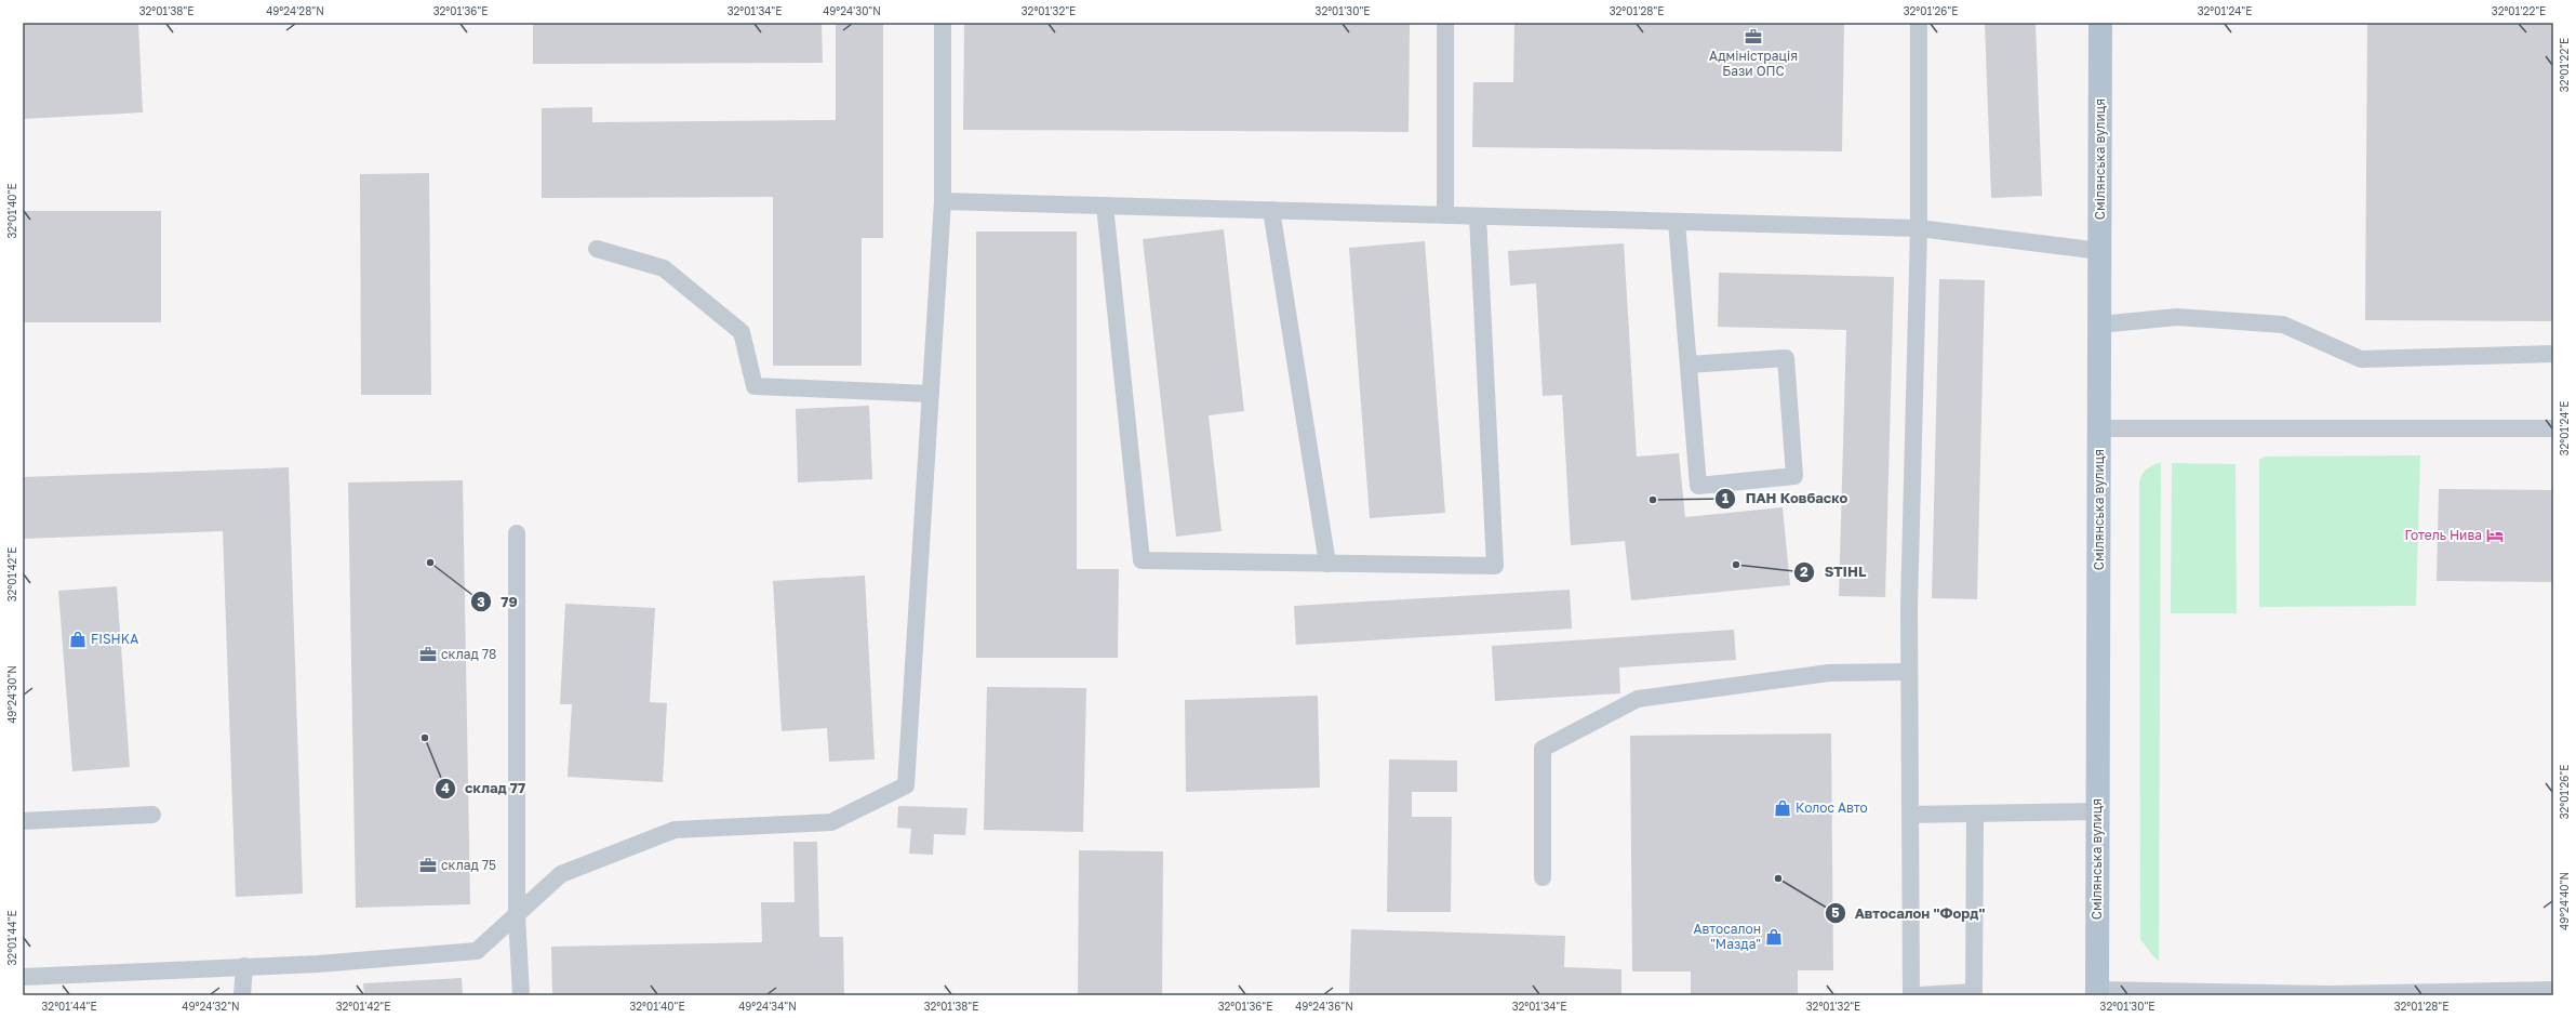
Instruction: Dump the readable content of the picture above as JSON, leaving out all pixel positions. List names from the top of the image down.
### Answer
{
  "streets": {
    "main road": ["Смілянська вулиця"]
  },
  "places": {
    "office": ["Адміністрація Бази ОПС", "склад 78", "склад 75"],
    "other": [
      "ПАН Ковбаско",
      "79",
      "STIHL",
      "склад 77",
      "Автосалон \"Форд\""
    ],
    "hotel": ["Готель Нива"],
    "shop": ["FISHKA", "Колос Авто", "Автосалон \"Мазда\""]
  },
  "coordinates": [
    "32°01'38\"E",
    "49°24'28\"N",
    "32°01'36\"E",
    "32°01'34\"E",
    "49°24'30\"N",
    "32°01'32\"E",
    "32°01'30\"E",
    "32°01'28\"E",
    "32°01'26\"E",
    "32°01'24\"E",
    "32°01'22\"E",
    "32°01'40\"E",
    "32°01'42\"E",
    "49°24'40\"N",
    "32°01'44\"E",
    "49°24'32\"N",
    "49°24'34\"N",
    "49°24'36\"N"
  ]
}
